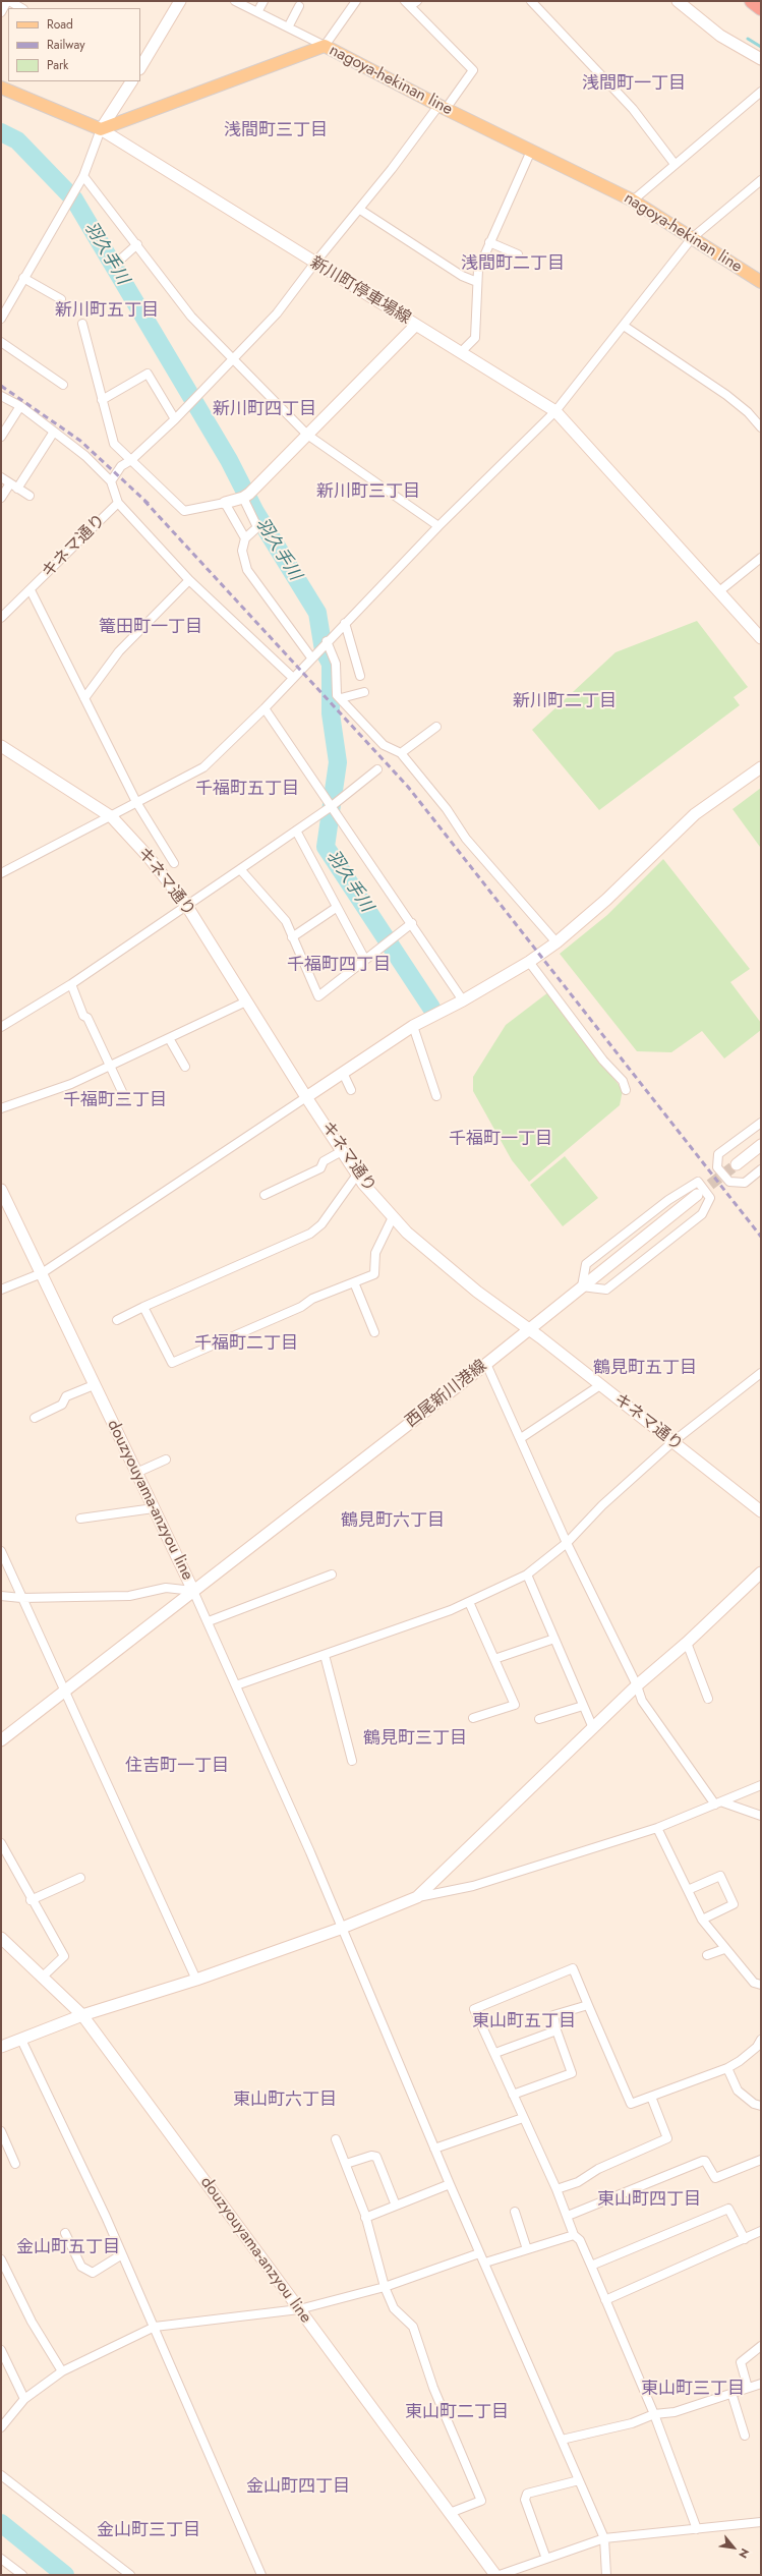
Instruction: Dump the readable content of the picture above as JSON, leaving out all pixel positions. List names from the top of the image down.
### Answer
{
  "streets": {
    "main road": ["nagoya-hekinan line"],
    "street": [
      "新川町停車場線",
      "キネマ通り",
      "西尾新川港線",
      "douzyouyama-anzyou line"
    ]
  },
  "crossings": [
    ["nagoya-hekinan line", "新川町停車場線"],
    ["キネマ通り", "西尾新川港線"],
    ["西尾新川港線", "douzyouyama-anzyou line"]
  ],
  "districts": [
    "浅間町一丁目",
    "浅間町三丁目",
    "浅間町二丁目",
    "新川町五丁目",
    "新川町四丁目",
    "新川町三丁目",
    "篭田町一丁目",
    "新川町二丁目",
    "千福町五丁目",
    "千福町四丁目",
    "千福町三丁目",
    "千福町一丁目",
    "千福町二丁目",
    "鶴見町五丁目",
    "鶴見町六丁目",
    "鶴見町三丁目",
    "住吉町一丁目",
    "東山町五丁目",
    "東山町六丁目",
    "東山町四丁目",
    "金山町五丁目",
    "東山町三丁目",
    "東山町二丁目",
    "金山町四丁目",
    "金山町三丁目"
  ],
  "water": ["羽久手川"],
  "legend": ["Road", "Railway", "Park"],
  "north": "bottom right"
}
